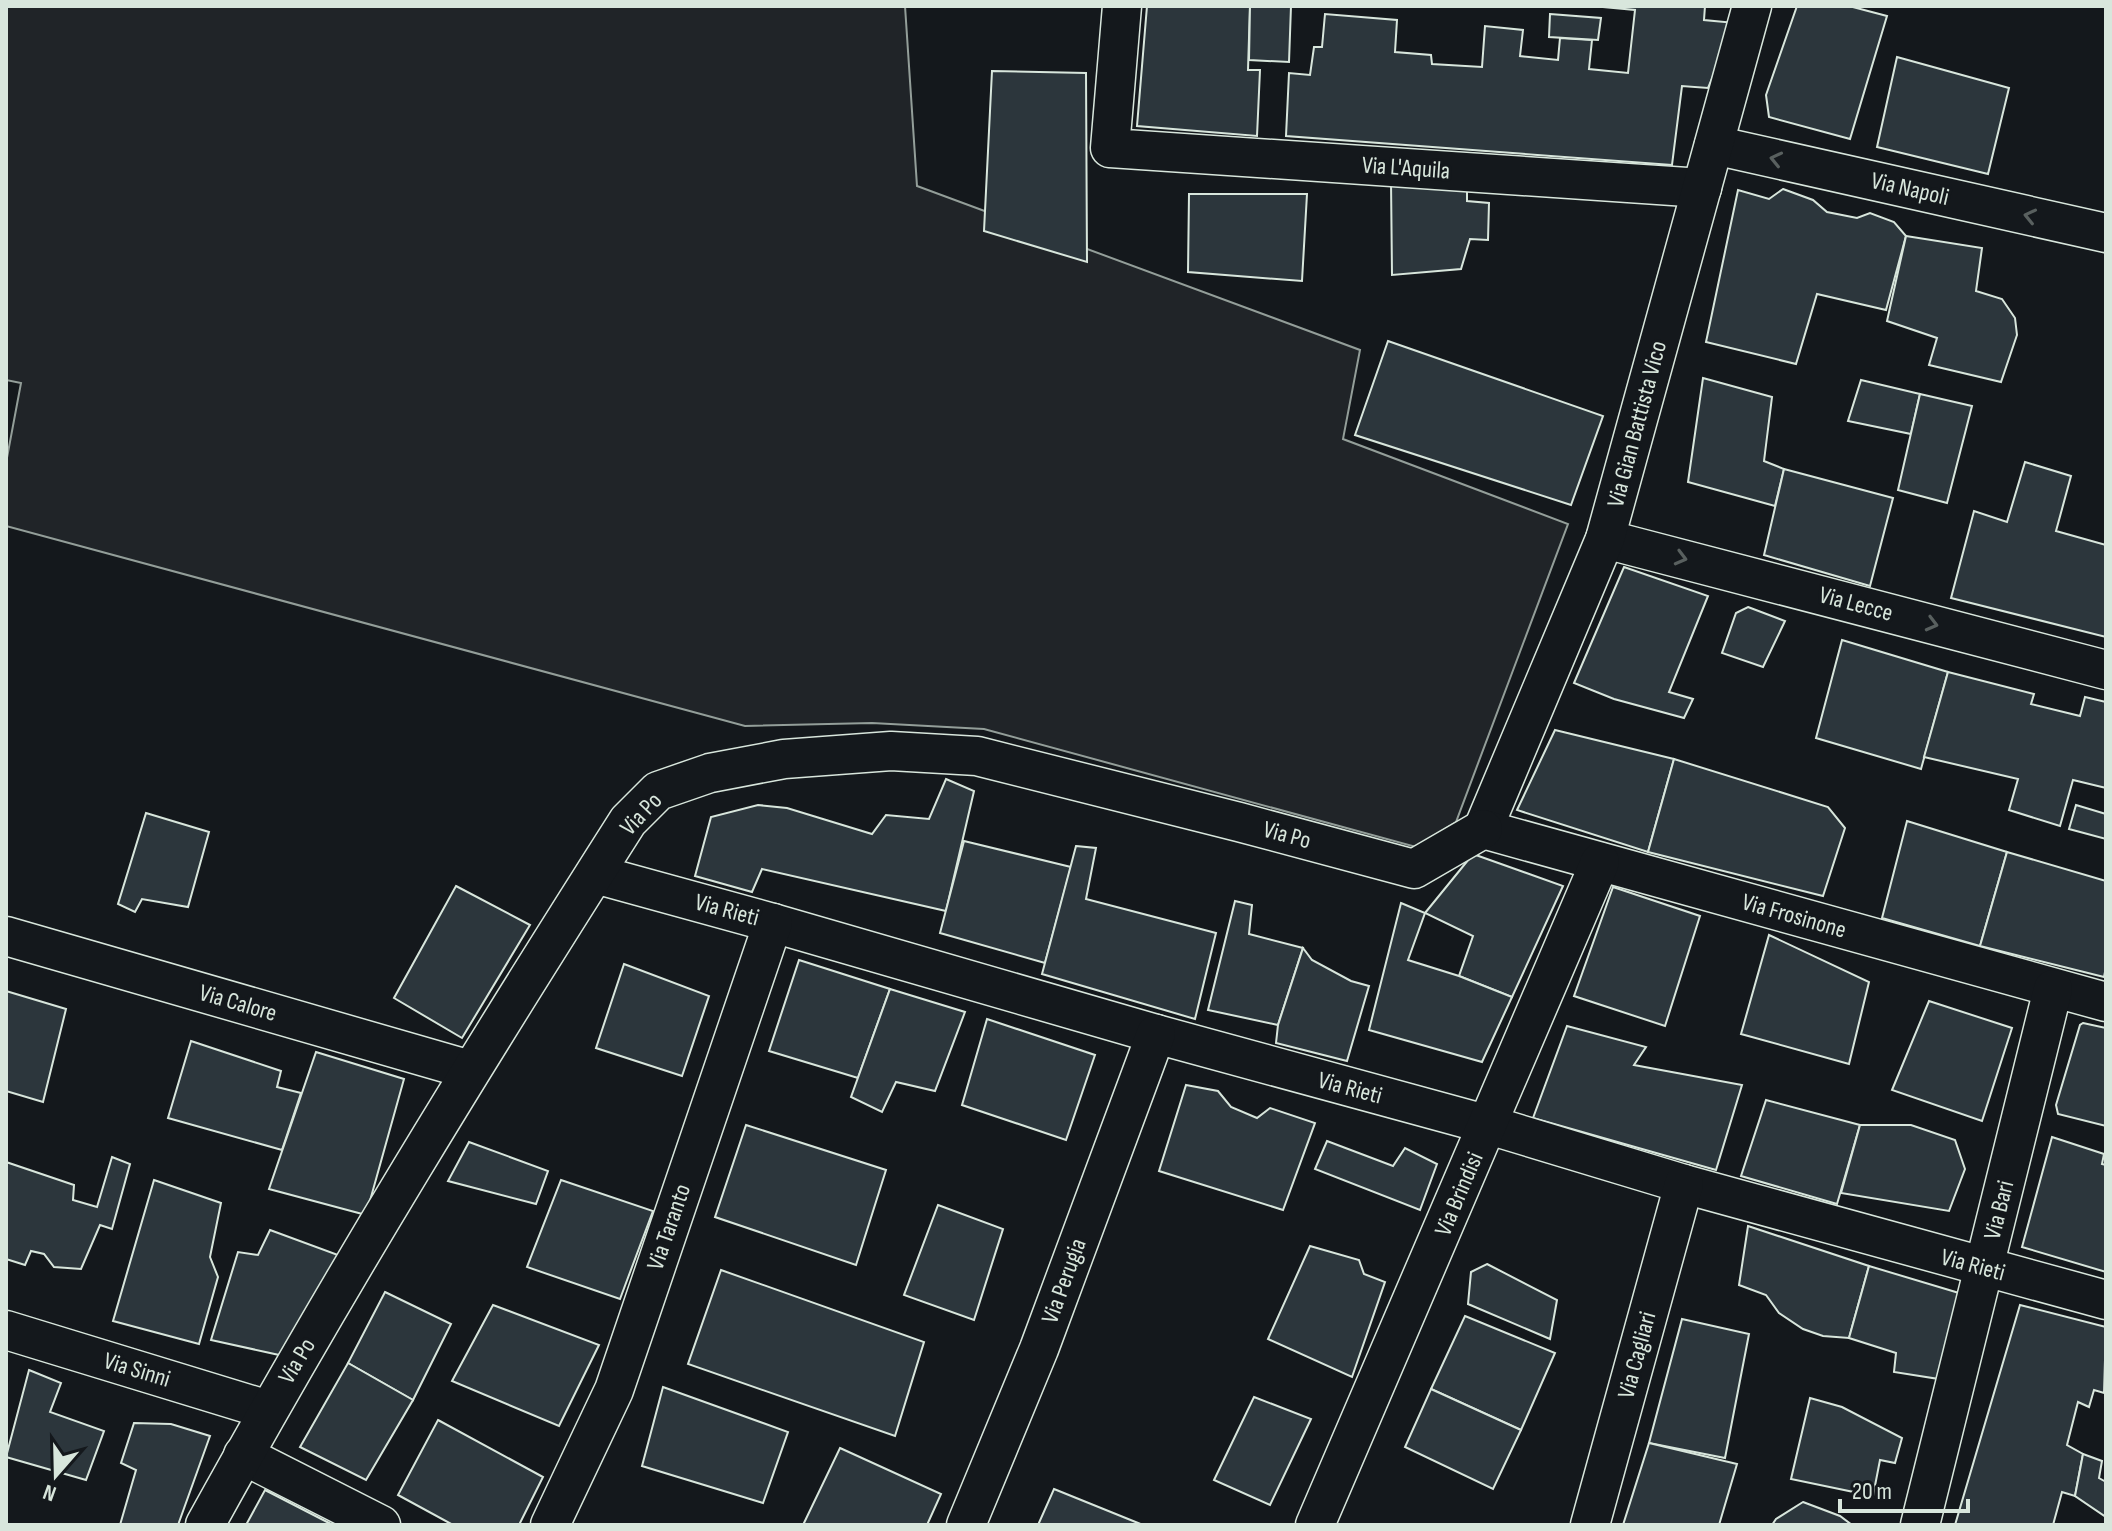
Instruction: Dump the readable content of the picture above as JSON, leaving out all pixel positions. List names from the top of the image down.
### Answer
{
  "streets": {
    "street": [
      "Via L'Aquila",
      "Via Napoli",
      "Via Gian Battista Vico",
      "Via Lecce",
      "Via Po",
      "Via Rieti",
      "Via Frosinone",
      "Via Calore",
      "Via Brindisi",
      "Via Bari",
      "Via Taranto",
      "Via Perugia",
      "Via Cagliari",
      "Via Sinni"
    ]
  },
  "crossings": [
    ["Via L'Aquila", "Via Gian Battista Vico"],
    ["Via Napoli", "Via Gian Battista Vico"],
    ["Via Gian Battista Vico", "Via Lecce"],
    ["Via Gian Battista Vico", "Via Po"],
    ["Via Gian Battista Vico", "Via Frosinone"],
    ["Via Po", "Via Rieti"],
    ["Via Po", "Via Frosinone"],
    ["Via Po", "Via Calore"],
    ["Via Po", "Via Sinni"],
    ["Via Rieti", "Via Brindisi"],
    ["Via Rieti", "Via Bari"],
    ["Via Rieti", "Via Taranto"],
    ["Via Rieti", "Via Perugia"],
    ["Via Rieti", "Via Cagliari"],
    ["Via Frosinone", "Via Brindisi"],
    ["Via Frosinone", "Via Bari"]
  ],
  "one_way": ["Via Napoli", "Via Lecce"],
  "scale_bar": "20 m",
  "north": "bottom"
}
